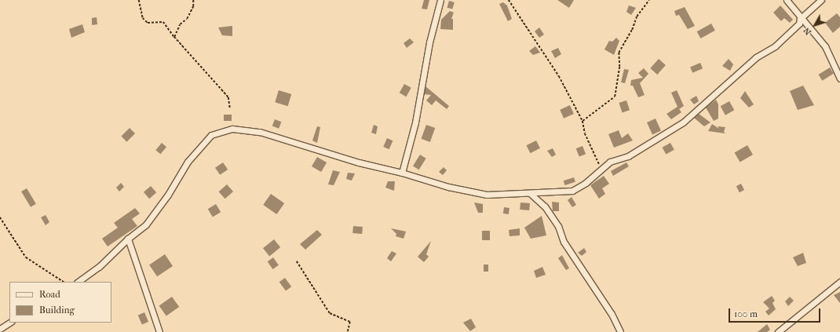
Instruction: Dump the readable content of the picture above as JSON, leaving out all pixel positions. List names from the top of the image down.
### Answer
{
  "legend": ["Road", "Building"],
  "scale_bar": "100 m",
  "north": "bottom left"
}
